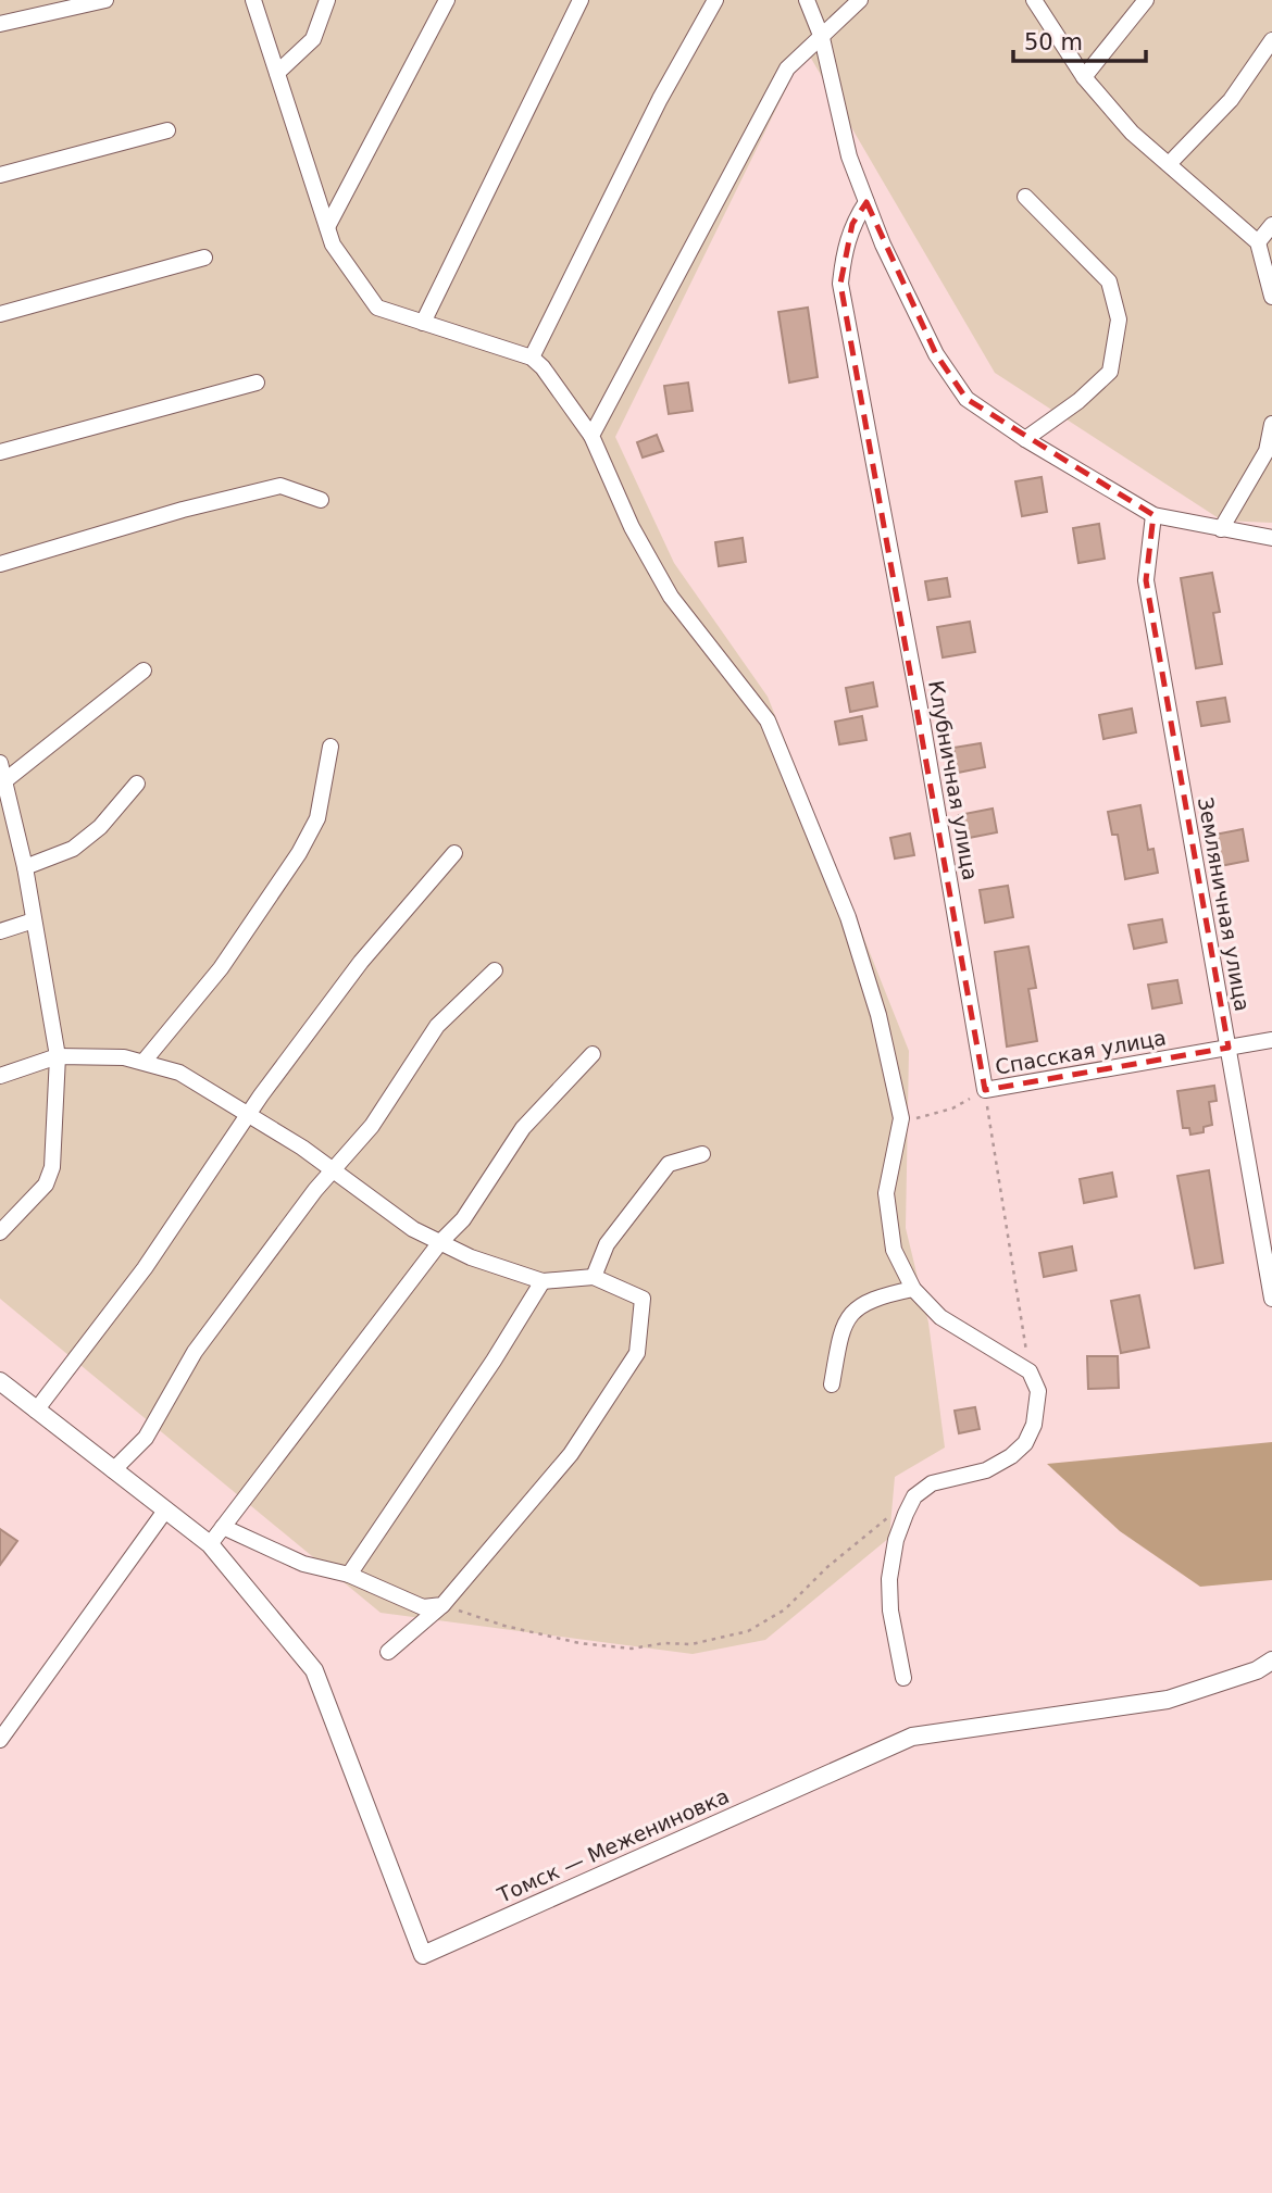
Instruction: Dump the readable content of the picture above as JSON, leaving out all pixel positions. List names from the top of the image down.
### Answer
{
  "streets": {
    "street": [
      "Клубничная улица",
      "Земляничная улица",
      "Спасская улица",
      "Томск — Межениновка"
    ]
  },
  "crossings": [
    ["Клубничная улица", "Спасская улица"],
    ["Земляничная улица", "Спасская улица"]
  ],
  "scale_bar": "50 m"
}
